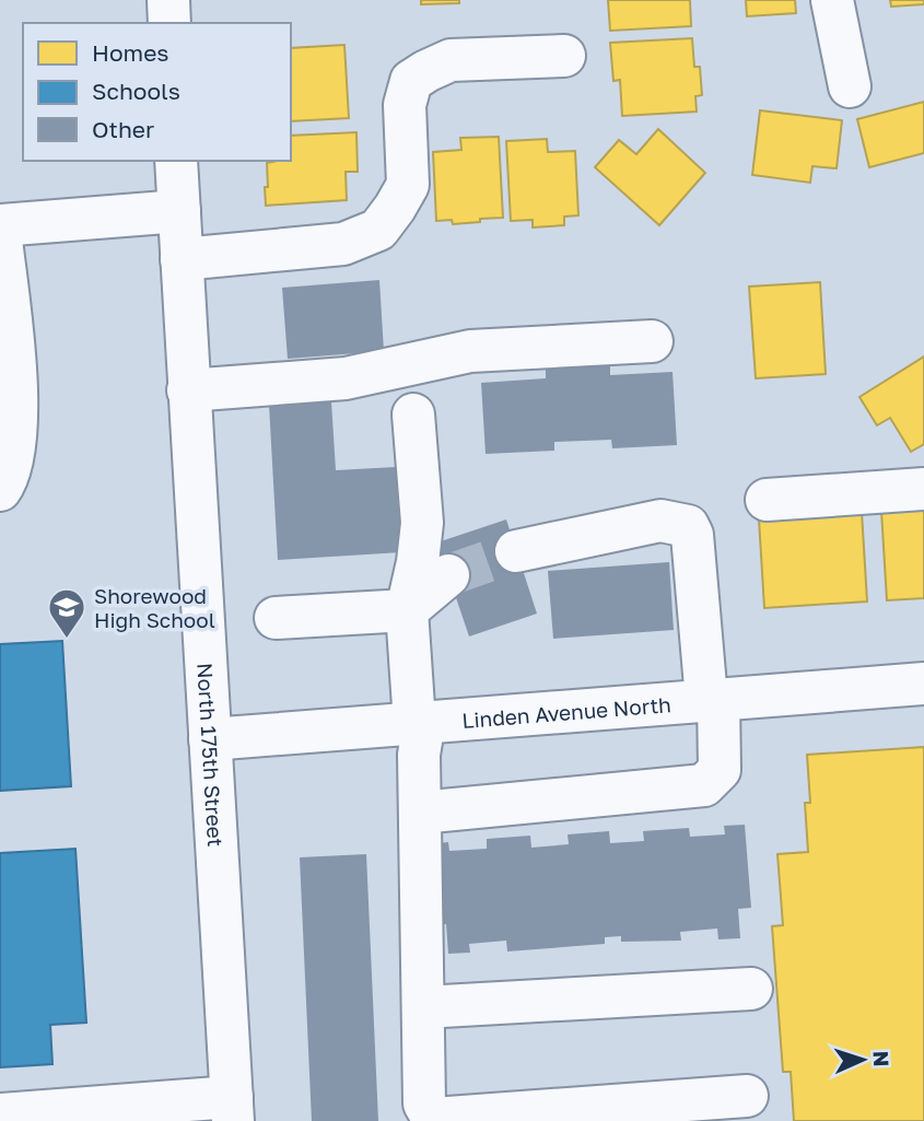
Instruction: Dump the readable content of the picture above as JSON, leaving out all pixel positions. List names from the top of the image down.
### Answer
{
  "streets": {
    "street": ["Linden Avenue North", "North 175th Street"]
  },
  "crossings": [
    ["Linden Avenue North", "North 175th Street"]
  ],
  "places": {
    "school or university": ["Shorewood High School"]
  },
  "legend": ["Homes", "Schools", "Other"],
  "north": "right"
}
